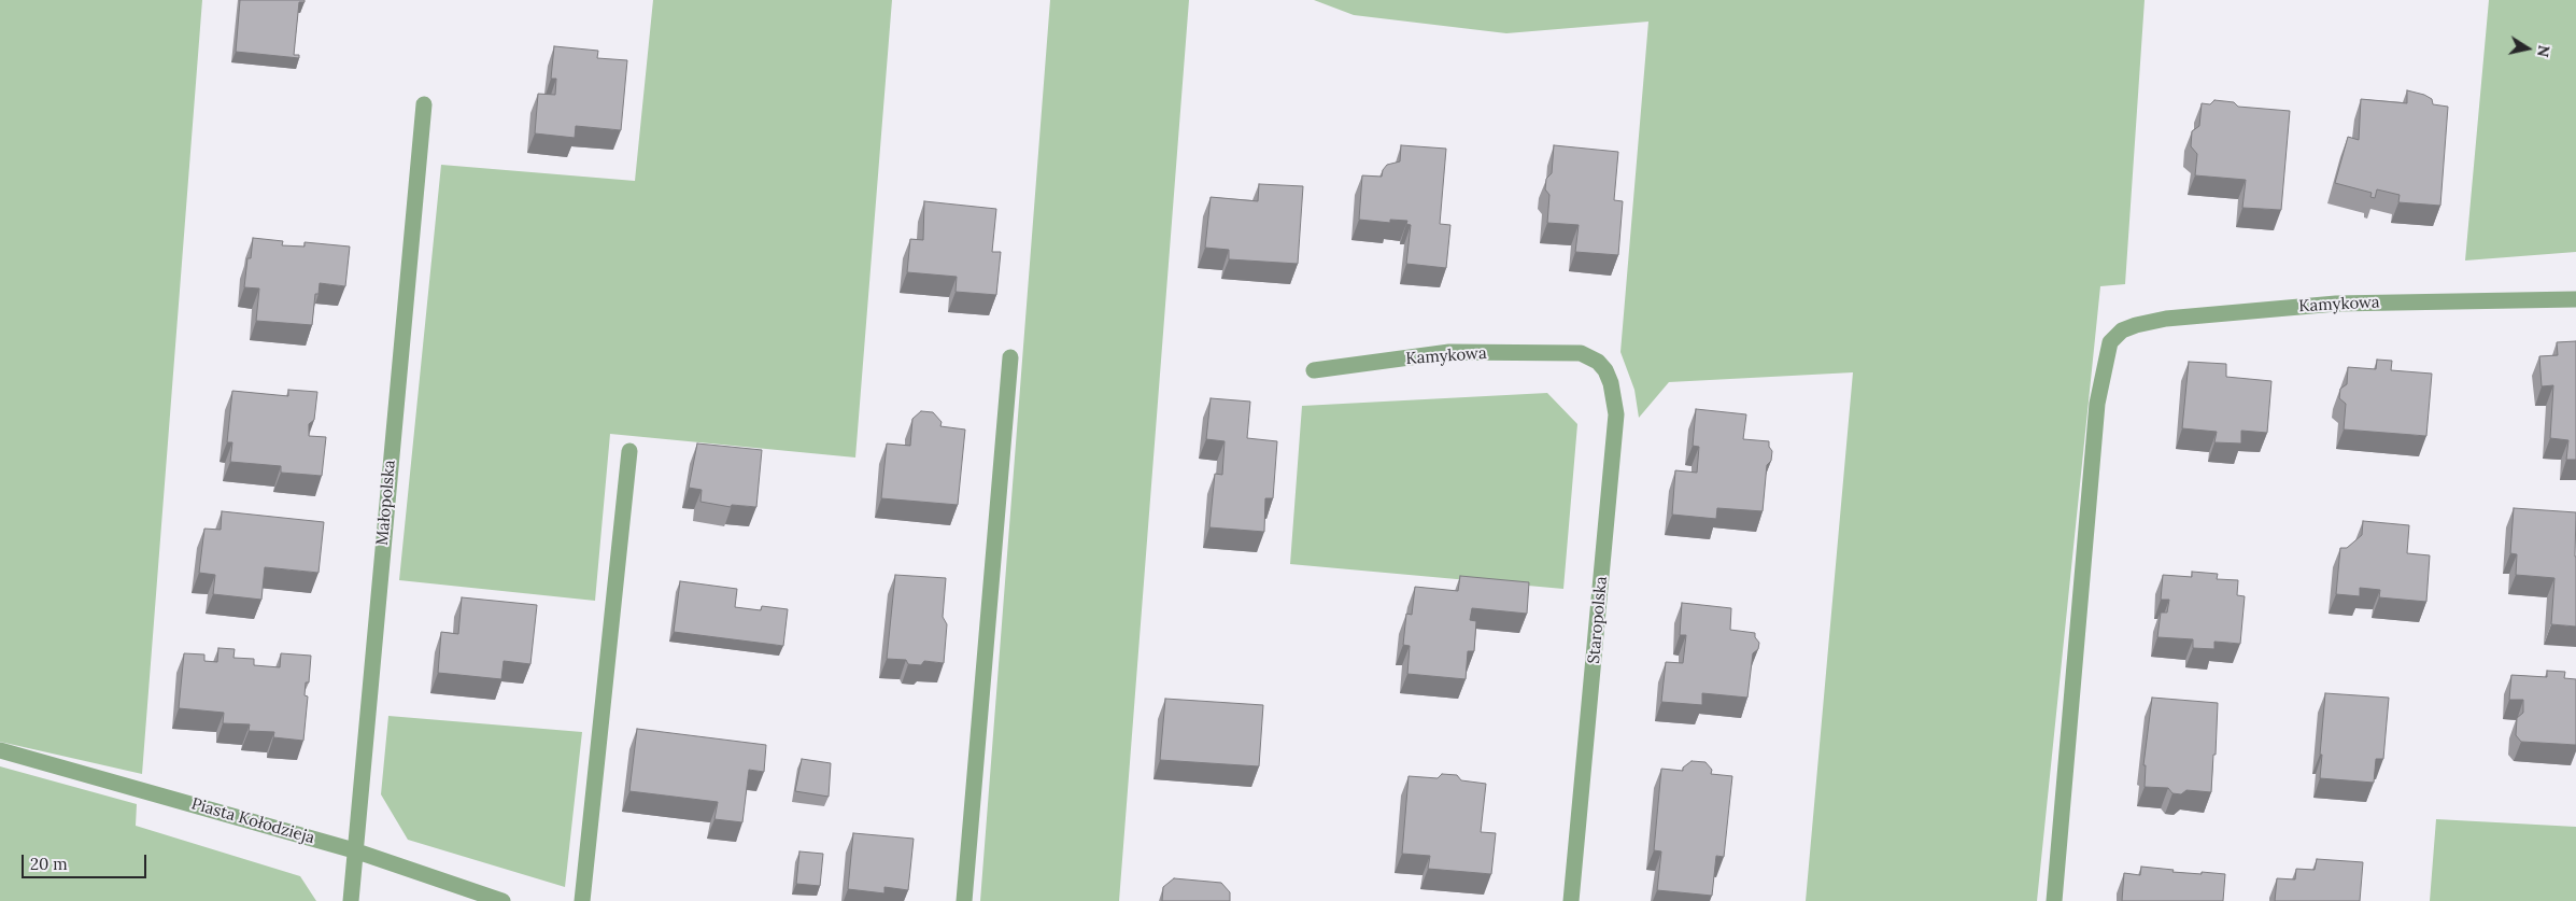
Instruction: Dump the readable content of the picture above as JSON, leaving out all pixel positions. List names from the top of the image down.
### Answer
{
  "streets": {
    "street": [
      "Kamykowa",
      "Małopolska",
      "Staropolska",
      "Piasta Kołodzieja"
    ]
  },
  "crossings": [
    ["Kamykowa", "Staropolska"],
    ["Małopolska", "Piasta Kołodzieja"]
  ],
  "scale_bar": "20 m",
  "north": "right"
}
